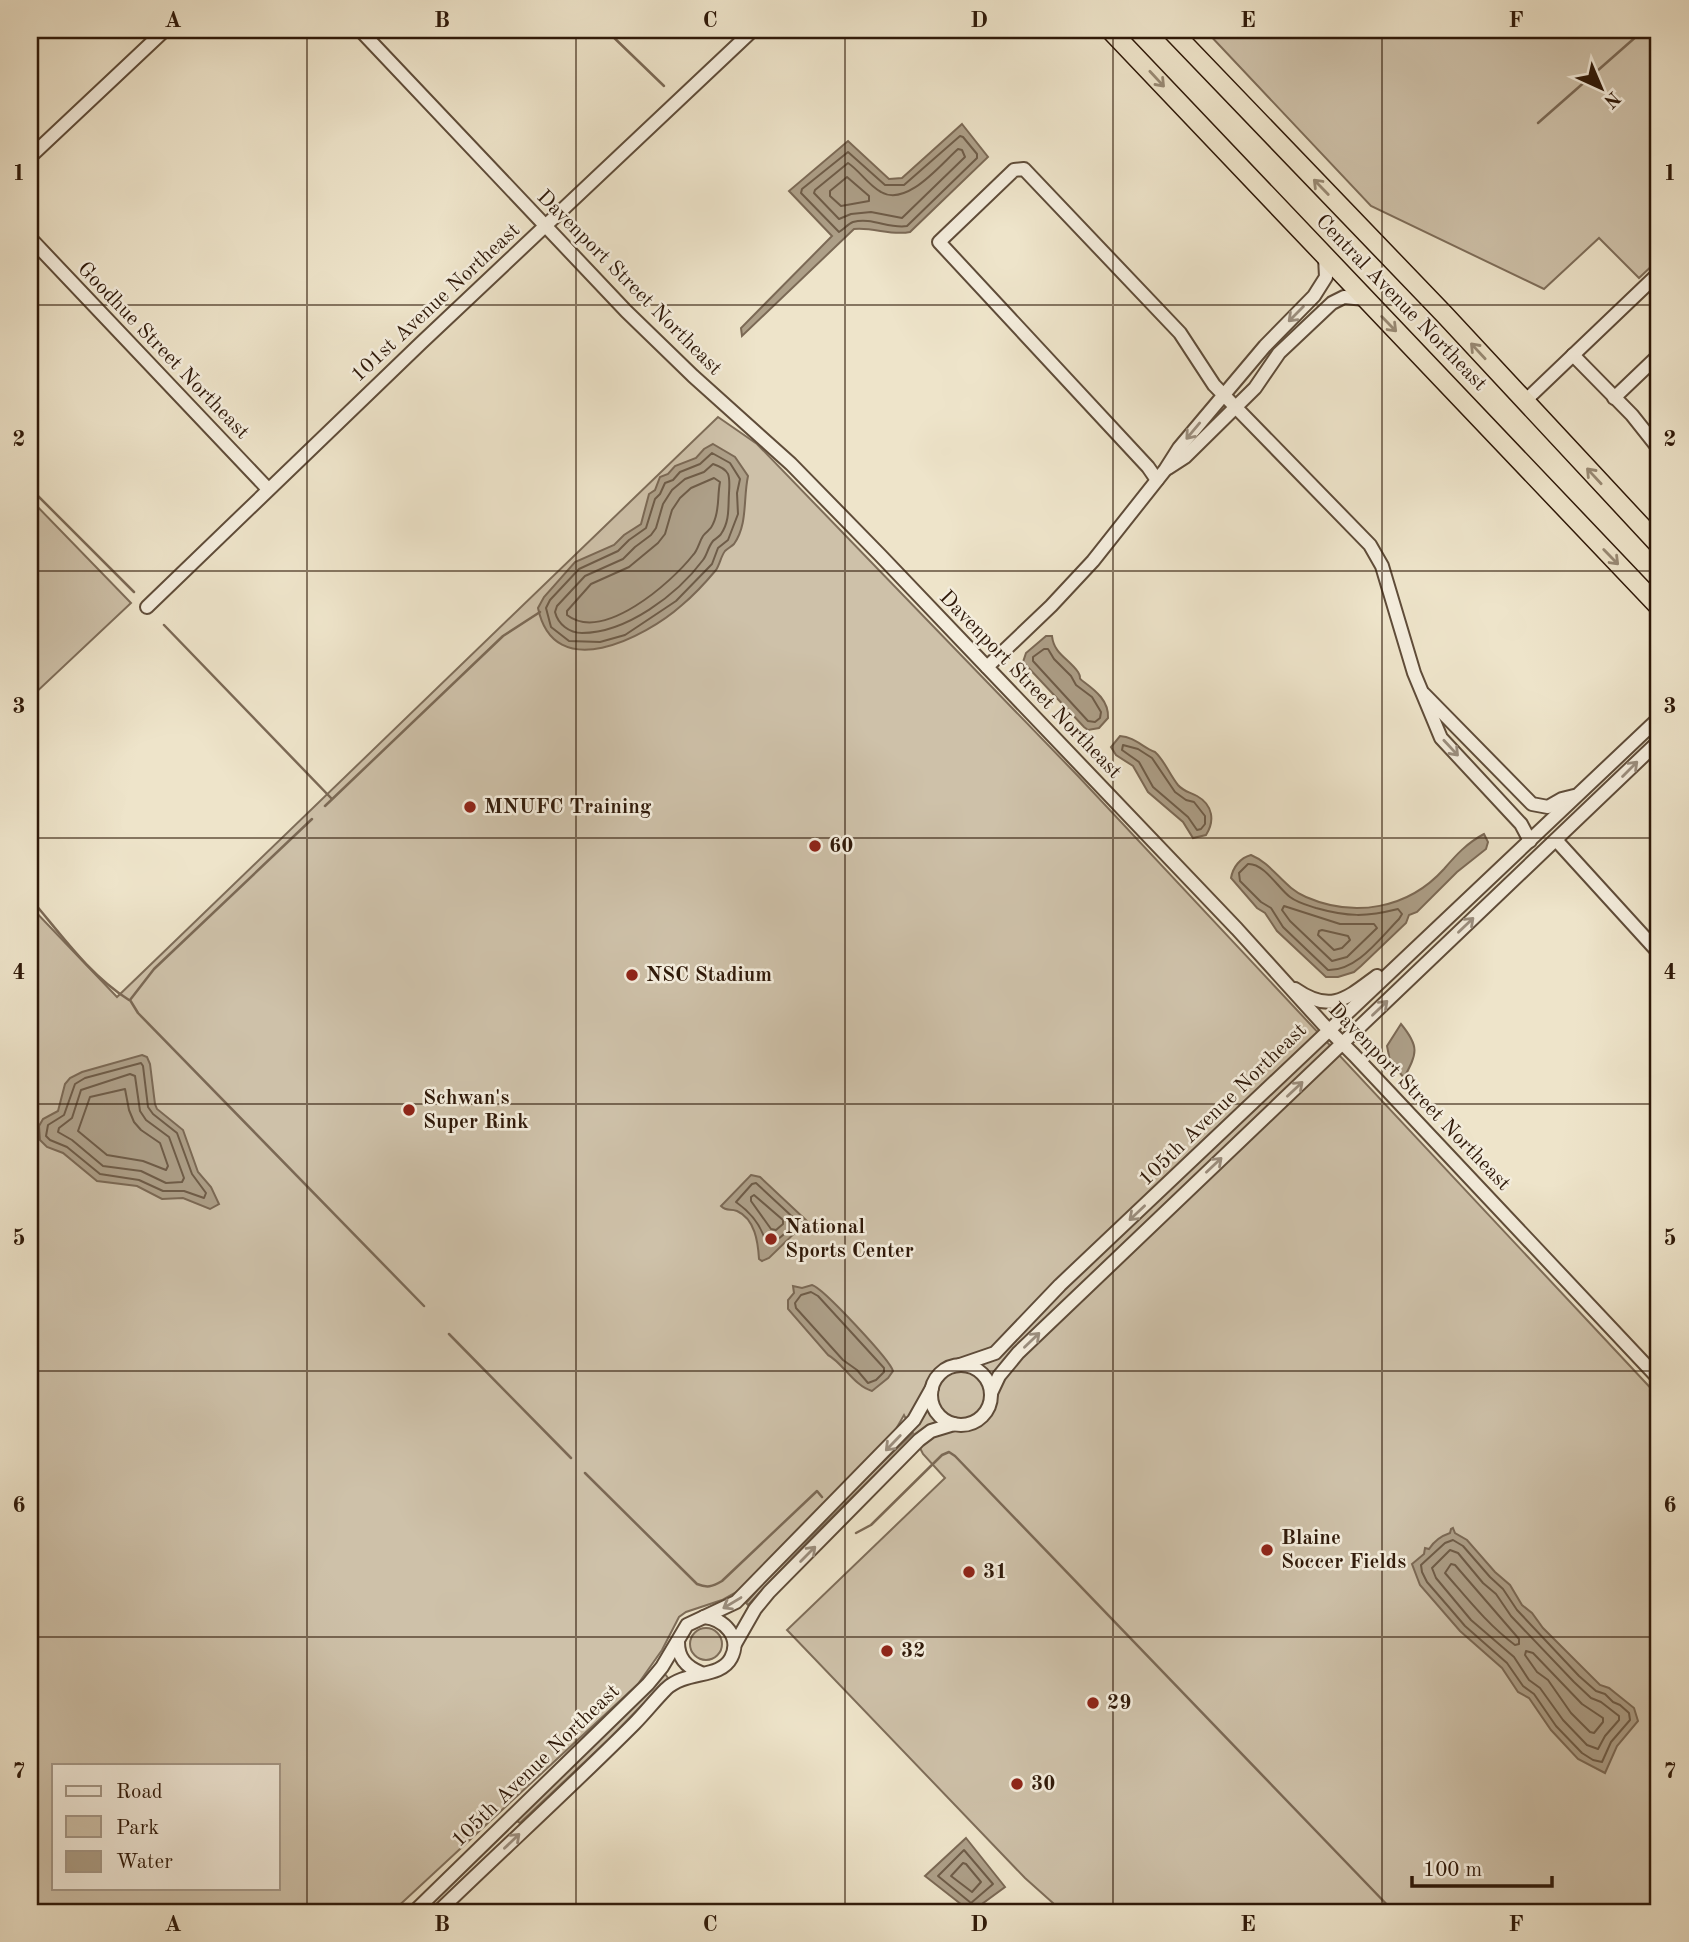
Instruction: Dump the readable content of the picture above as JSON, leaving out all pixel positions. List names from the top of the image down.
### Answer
{
  "streets": {
    "highway": ["Central Avenue Northeast"],
    "street": [
      "Davenport Street Northeast",
      "101st Avenue Northeast",
      "Goodhue Street Northeast",
      "105th Avenue Northeast"
    ]
  },
  "crossings": [
    ["Davenport Street Northeast", "101st Avenue Northeast"],
    ["Davenport Street Northeast", "105th Avenue Northeast"],
    ["101st Avenue Northeast", "Goodhue Street Northeast"]
  ],
  "places": [
    "MNUFC Training",
    "60",
    "NSC Stadium",
    "Schwan's Super Rink",
    "National Sports Center",
    "Blaine Soccer Fields",
    "31",
    "32",
    "29",
    "30"
  ],
  "legend": ["Road", "Park", "Water"],
  "scale_bar": "100 m",
  "north": "bottom right",
  "grid": {
    "columns": [
      "A",
      "B",
      "C",
      "D",
      "E",
      "F"
    ],
    "rows": [
      "1",
      "2",
      "3",
      "4",
      "5",
      "6",
      "7"
    ]
  }
}
